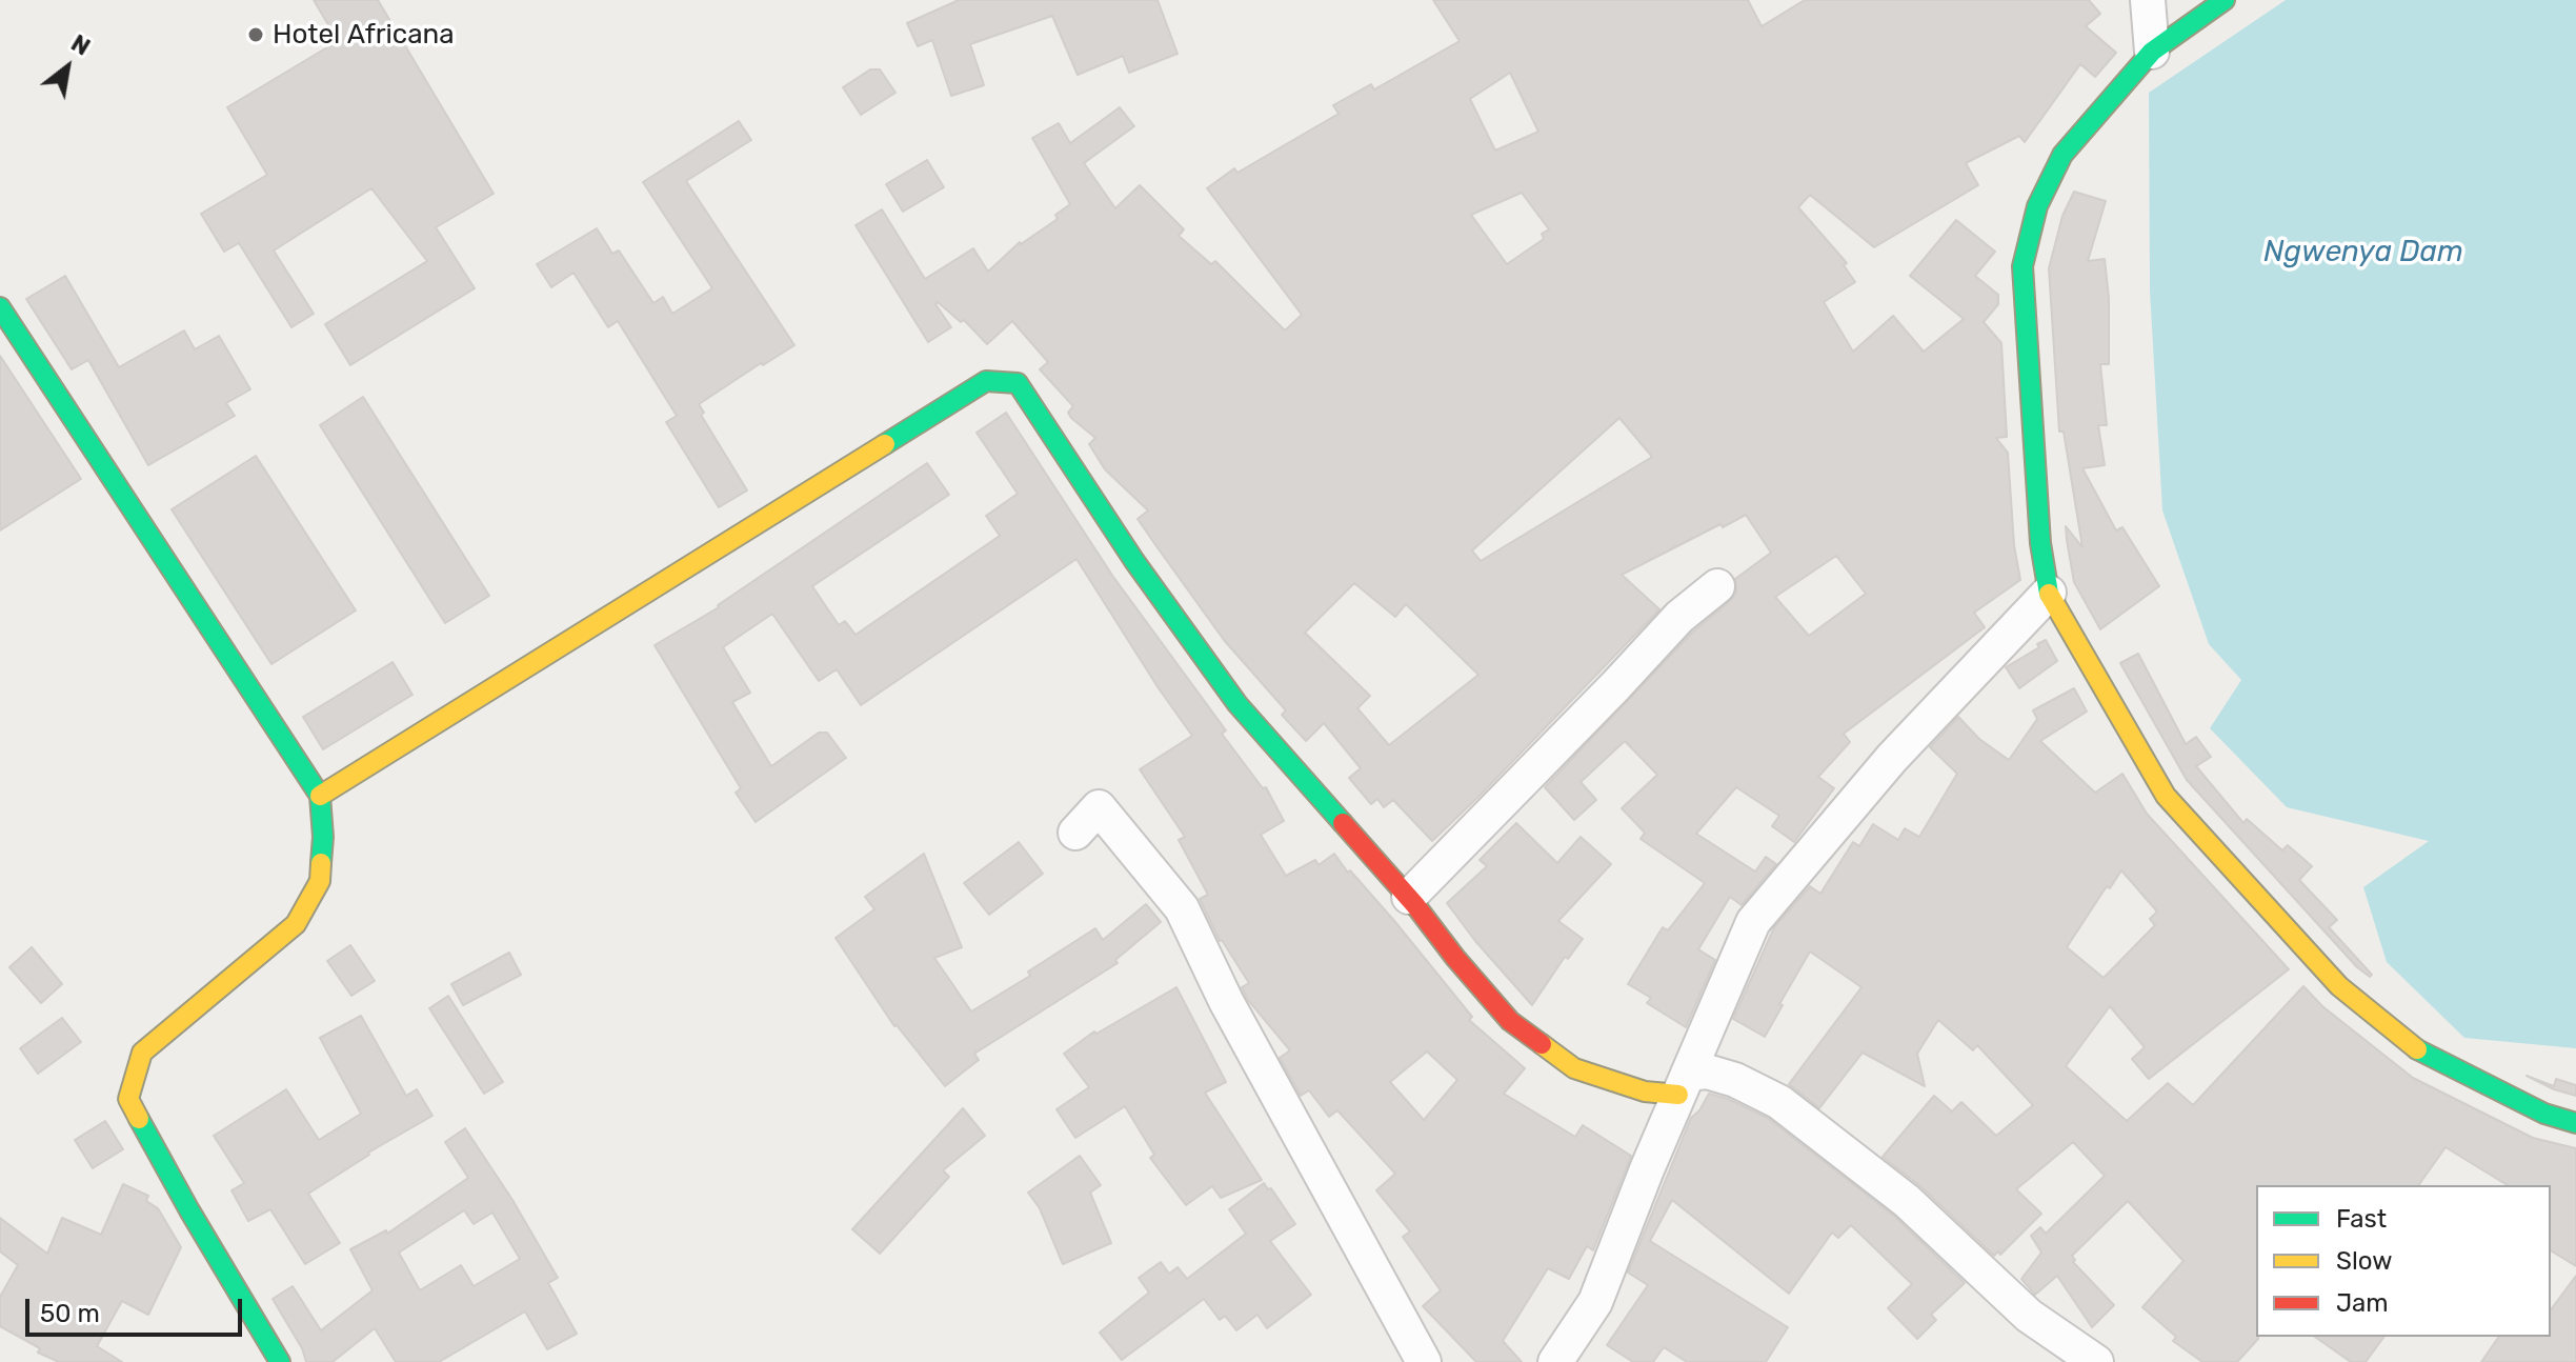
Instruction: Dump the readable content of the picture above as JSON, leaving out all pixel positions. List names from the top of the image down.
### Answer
{
  "water": ["Ngwenya Dam"],
  "places": ["Hotel Africana"],
  "legend": ["Fast", "Slow", "Jam"],
  "scale_bar": "50 m",
  "north": "top right"
}
